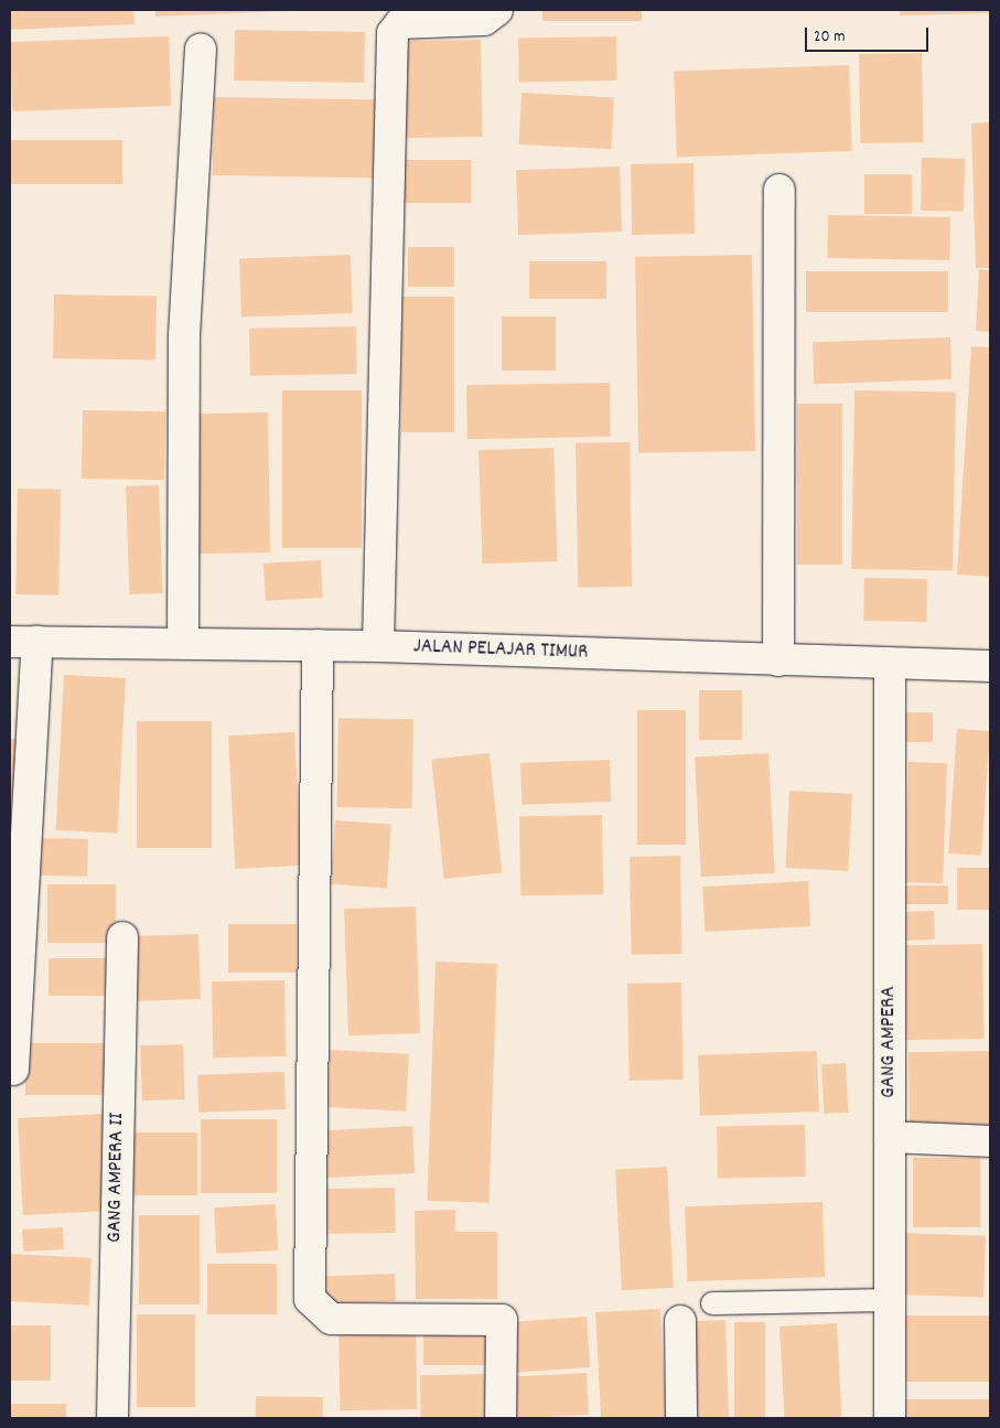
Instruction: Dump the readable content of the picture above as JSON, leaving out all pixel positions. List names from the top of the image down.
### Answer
{
  "streets": {
    "street": ["JALAN PELAJAR TIMUR", "GANG AMPERA", "GANG AMPERA II"]
  },
  "crossings": [
    ["JALAN PELAJAR TIMUR", "GANG AMPERA"]
  ],
  "scale_bar": "20 m"
}
